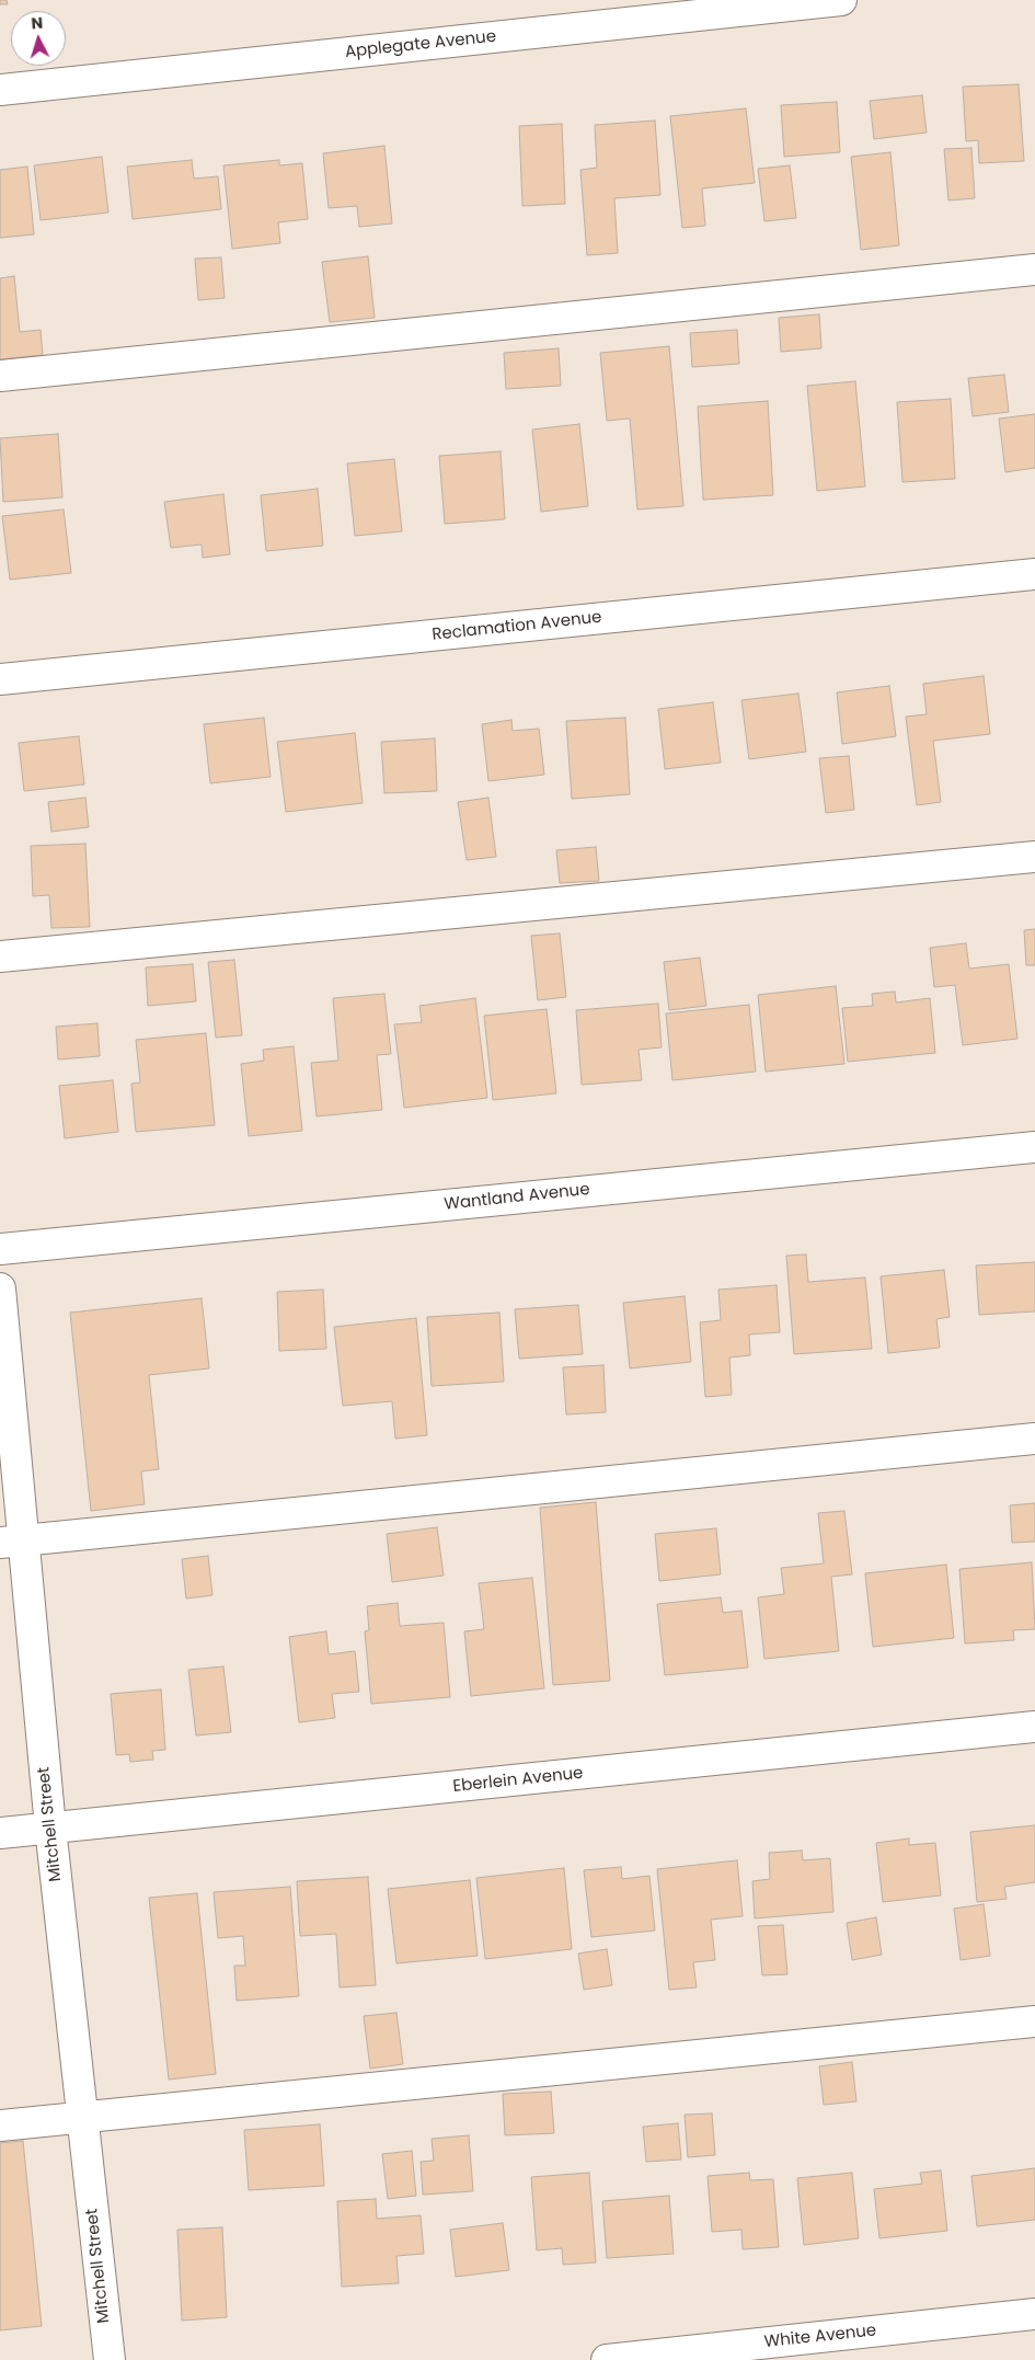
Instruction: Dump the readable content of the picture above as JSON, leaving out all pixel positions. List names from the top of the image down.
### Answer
{
  "streets": {
    "street": [
      "Applegate Avenue",
      "Reclamation Avenue",
      "Wantland Avenue",
      "Eberlein Avenue",
      "Mitchell Street",
      "White Avenue"
    ]
  },
  "crossings": [
    ["Eberlein Avenue", "Mitchell Street"]
  ],
  "north": "top"
}
